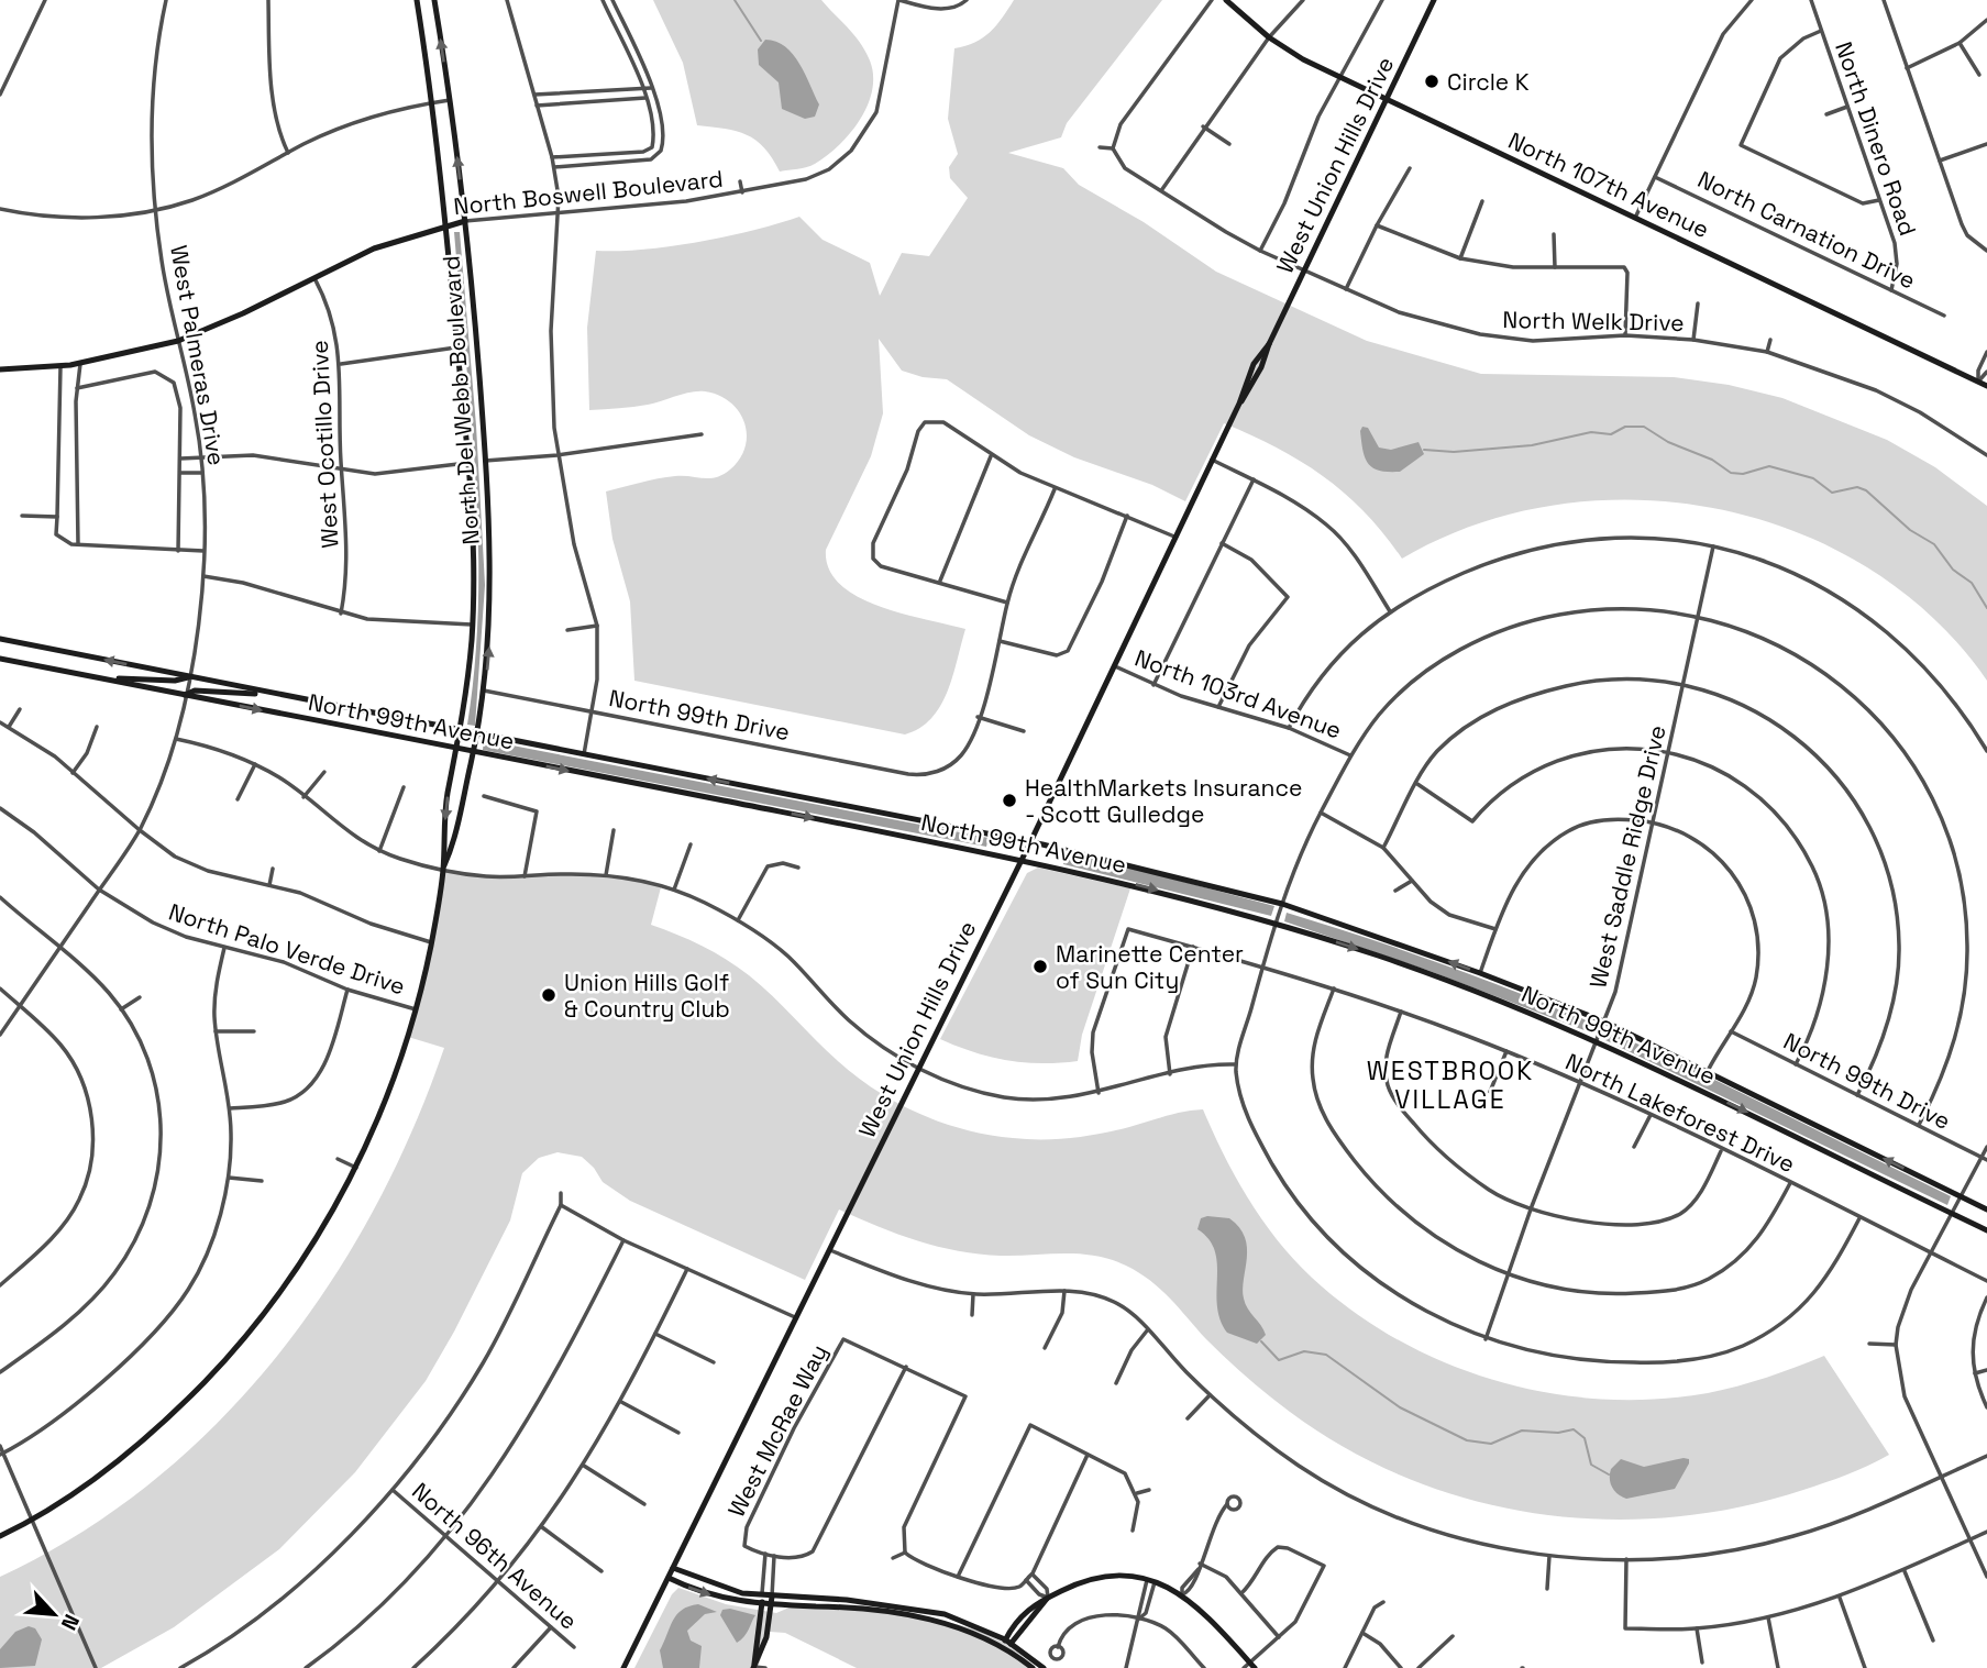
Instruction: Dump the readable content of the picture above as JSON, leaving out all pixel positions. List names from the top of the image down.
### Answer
{
  "streets": {
    "main road": [
      "West Union Hills Drive",
      "North 107th Avenue",
      "North Boswell Boulevard",
      "North Del Webb Boulevard",
      "North 99th Avenue"
    ],
    "street": [
      "North Dinero Road",
      "North Carnation Drive",
      "North Welk Drive",
      "West Palmeras Drive",
      "West Ocotillo Drive",
      "North 103rd Avenue",
      "North 99th Drive",
      "West Saddle Ridge Drive",
      "North Palo Verde Drive",
      "North Lakeforest Drive",
      "West McRae Way",
      "North 96th Avenue"
    ]
  },
  "crossings": [
    ["North Dinero Road", "North Carnation Drive"],
    ["West Union Hills Drive", "North 107th Avenue"],
    ["West Union Hills Drive", "North Welk Drive"],
    ["West Union Hills Drive", "North 103rd Avenue"],
    ["West Union Hills Drive", "North 99th Avenue"],
    ["North Boswell Boulevard", "West Palmeras Drive"],
    ["North Boswell Boulevard", "North Del Webb Boulevard"],
    ["North Boswell Boulevard", "West Ocotillo Drive"],
    ["West Palmeras Drive", "North 99th Avenue"],
    ["West Palmeras Drive", "North Palo Verde Drive"],
    ["North Del Webb Boulevard", "North 99th Drive"],
    ["North Del Webb Boulevard", "North 99th Avenue"],
    ["North 99th Avenue", "West Saddle Ridge Drive"],
    ["West Saddle Ridge Drive", "North Lakeforest Drive"]
  ],
  "districts": ["WESTBROOK VILLAGE"],
  "places": [
    "Circle K",
    "HealthMarkets Insurance - Scott Gulledge",
    "Marinette Center of Sun City",
    "Union Hills Golf & Country Club"
  ],
  "north": "bottom right"
}
